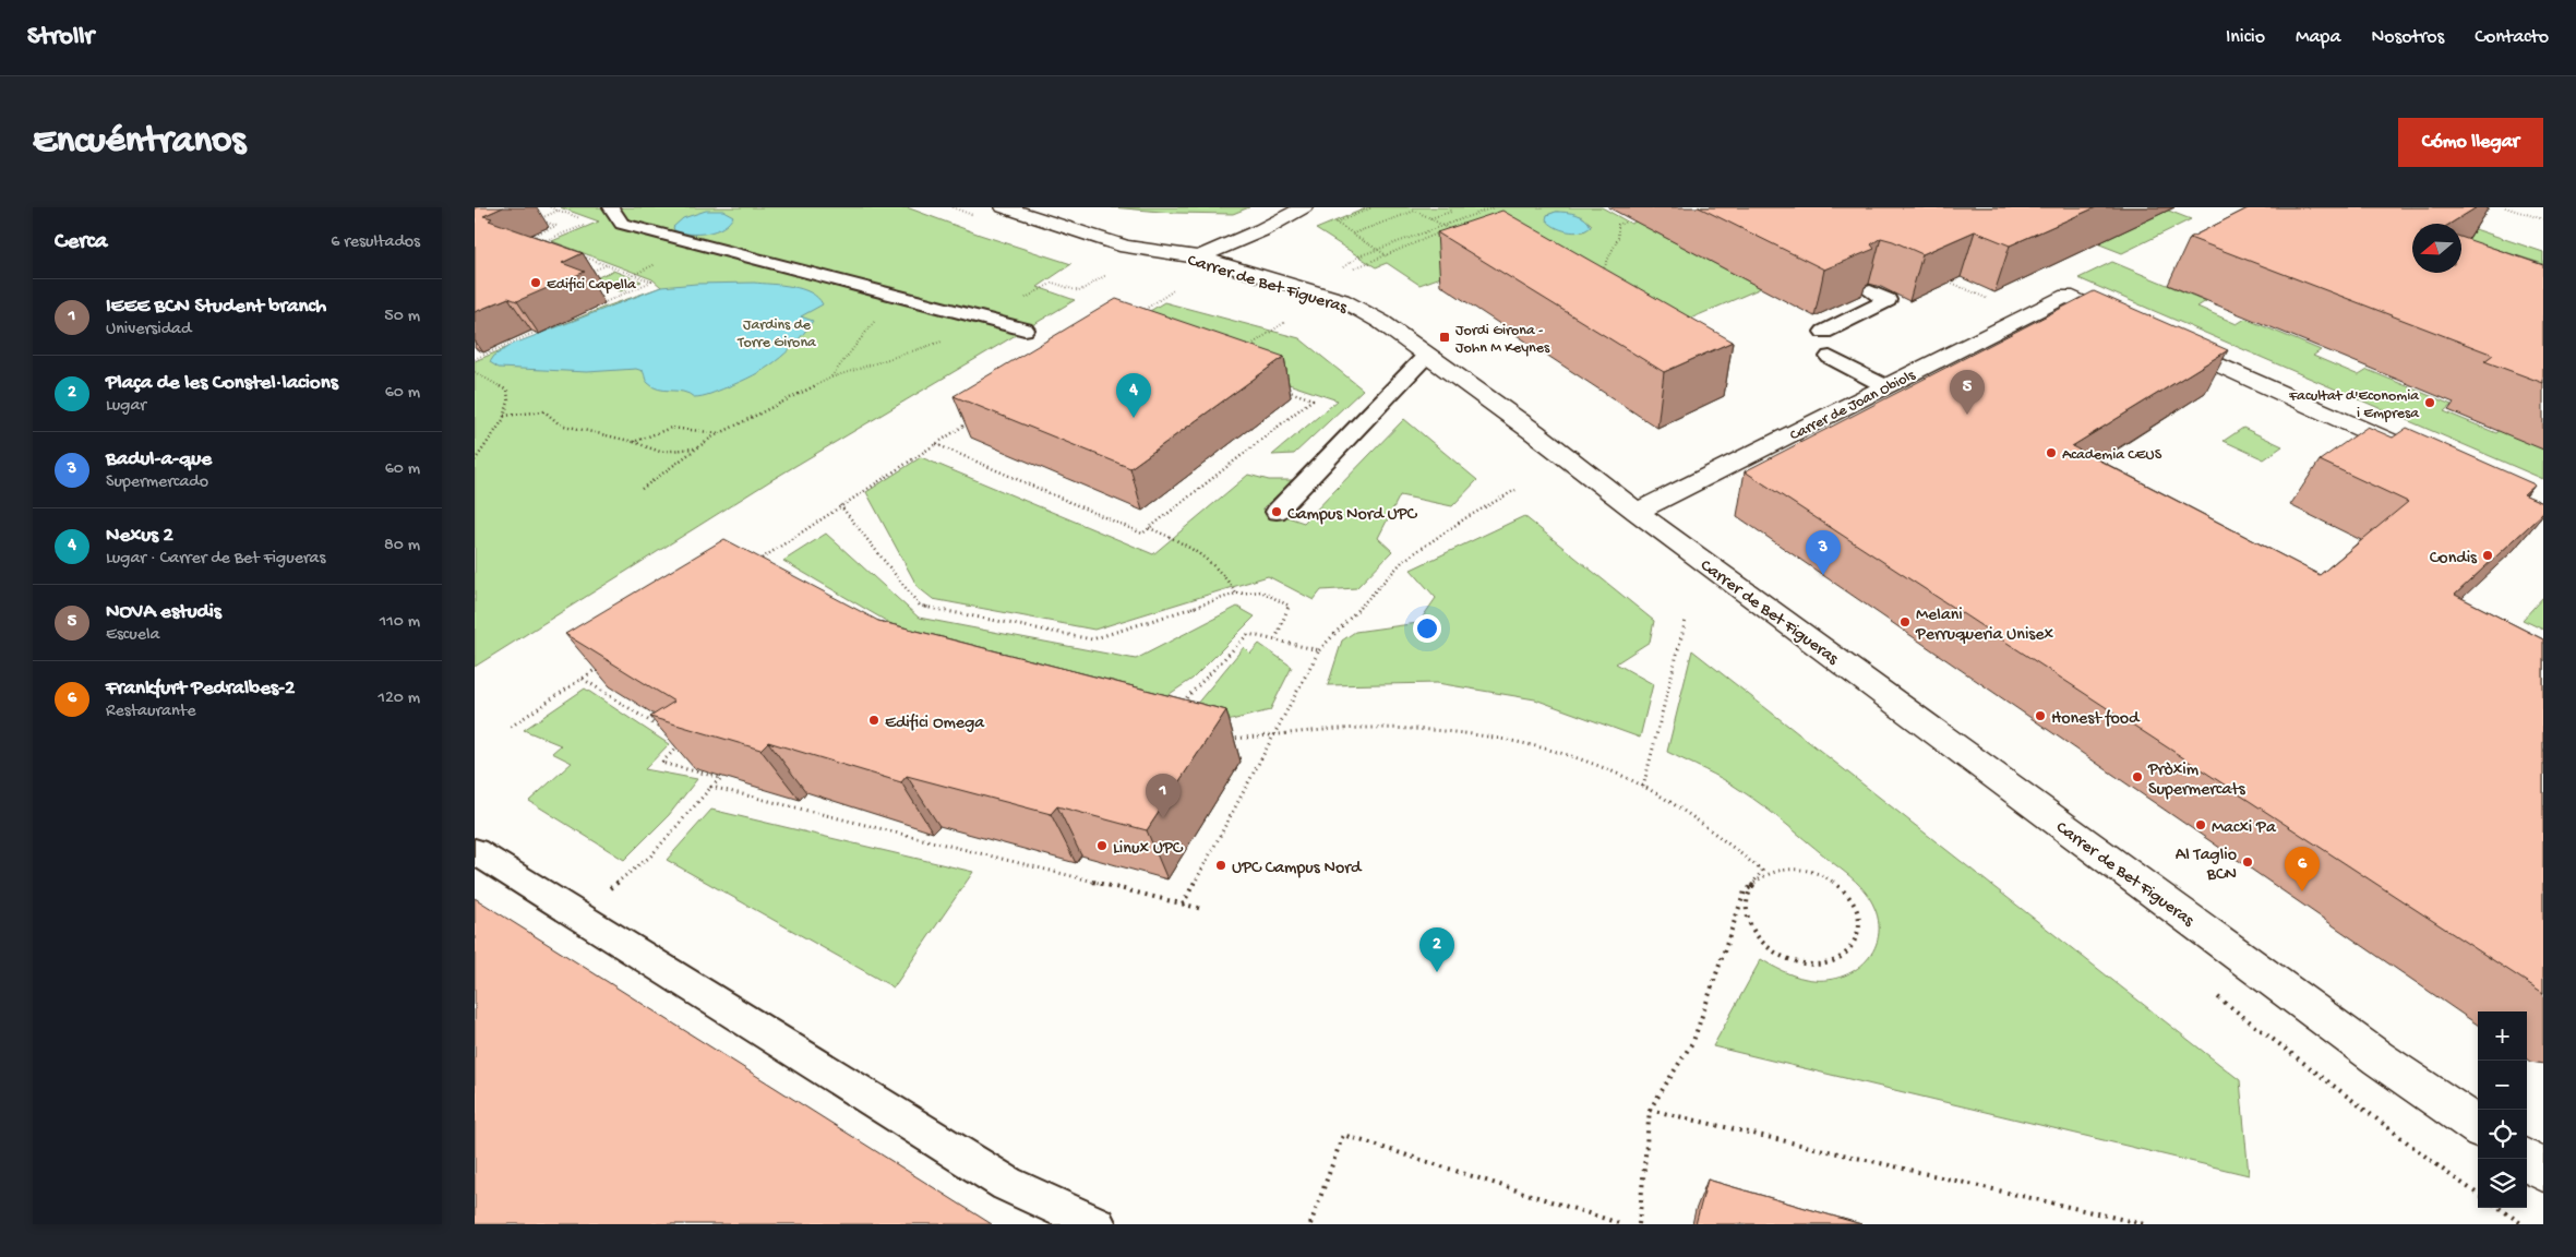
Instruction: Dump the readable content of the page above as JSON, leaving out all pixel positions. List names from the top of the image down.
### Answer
{
  "streets": {
    "street": ["Carrer de Bet Figueras", "Carrer de Joan Obiols"]
  },
  "crossings": [
    ["Carrer de Bet Figueras", "Carrer de Joan Obiols"]
  ],
  "parks": ["Jardins de Torre Girona"],
  "places": {
    "other": [
      "Edifici Capella",
      "Facultat d'Economia i Empresa",
      "Academia CEUS",
      "Campus Nord UPC",
      "Condis",
      "Melani Perruqueria Unisex",
      "Honest food",
      "Edifici Omega",
      "Pròxim Supermercats",
      "Macxi Pa",
      "Linux UPC",
      "Al Taglio BCN",
      "UPC Campus Nord"
    ],
    "transit": ["Jordi Girona - John M Keynes"]
  },
  "north": "left",
  "page": {
    "header": "Strollr",
    "nav": [
      "Inicio",
      "Mapa",
      "Nosotros",
      "Contacto"
    ],
    "buttons": "Cómo llegar",
    "title": "Encuéntranos",
    "heading": ["Cerca", "6 resultados"],
    "list": [
      {
        "mark": "1",
        "name": "IEEE BCN Student branch",
        "note": "Universidad",
        "value": "50 m"
      },
      {
        "mark": "2",
        "name": "Plaça de les Constel·lacions",
        "note": "Lugar",
        "value": "60 m"
      },
      {
        "mark": "3",
        "name": "Badul-a-que",
        "note": "Supermercado",
        "value": "60 m"
      },
      {
        "mark": "4",
        "name": "Nexus 2",
        "note": "Lugar · Carrer de Bet Figueras",
        "value": "80 m"
      },
      {
        "mark": "5",
        "name": "NOVA estudis",
        "note": "Escuela",
        "value": "110 m"
      },
      {
        "mark": "6",
        "name": "Frankfurt Pedralbes-2",
        "note": "Restaurante",
        "value": "120 m"
      }
    ],
    "pins": [
      "5",
      "4",
      "3",
      "1",
      "6",
      "2"
    ],
    "map_buttons": ["+", "−"]
  }
}
